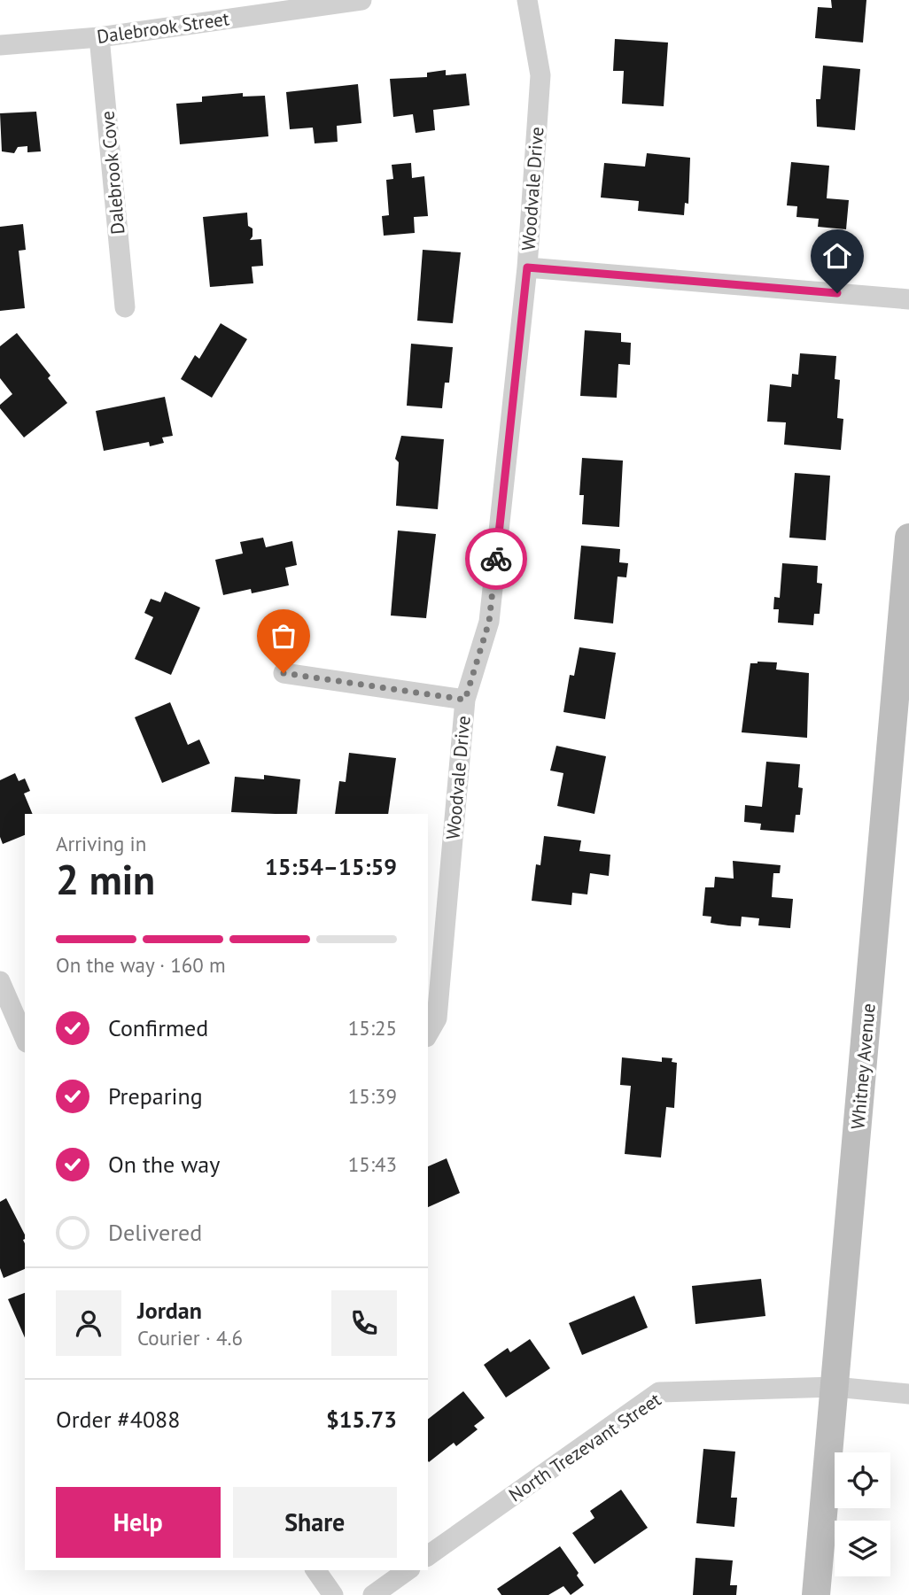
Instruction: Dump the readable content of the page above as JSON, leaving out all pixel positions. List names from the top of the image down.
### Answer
{
  "streets": {
    "main road": ["Whitney Avenue"],
    "street": [
      "Dalebrook Street",
      "Dalebrook Cove",
      "Woodvale Drive",
      "North Trezevant Street"
    ]
  },
  "crossings": [
    ["Dalebrook Street", "Dalebrook Cove"],
    ["Whitney Avenue", "North Trezevant Street"]
  ],
  "page": {
    "heading": ["2 min", "Arriving in", "15:54–15:59"],
    "panel": [
      "Jordan",
      "Courier · 4.6",
      "Order #4088",
      "$15.73"
    ],
    "bar": "On the way · 160 m",
    "list": [
      ["Confirmed", "15:25"],
      ["Preparing", "15:39"],
      ["On the way", "15:43"],
      "Delivered"
    ],
    "buttons": ["Help", "Share"]
  }
}
